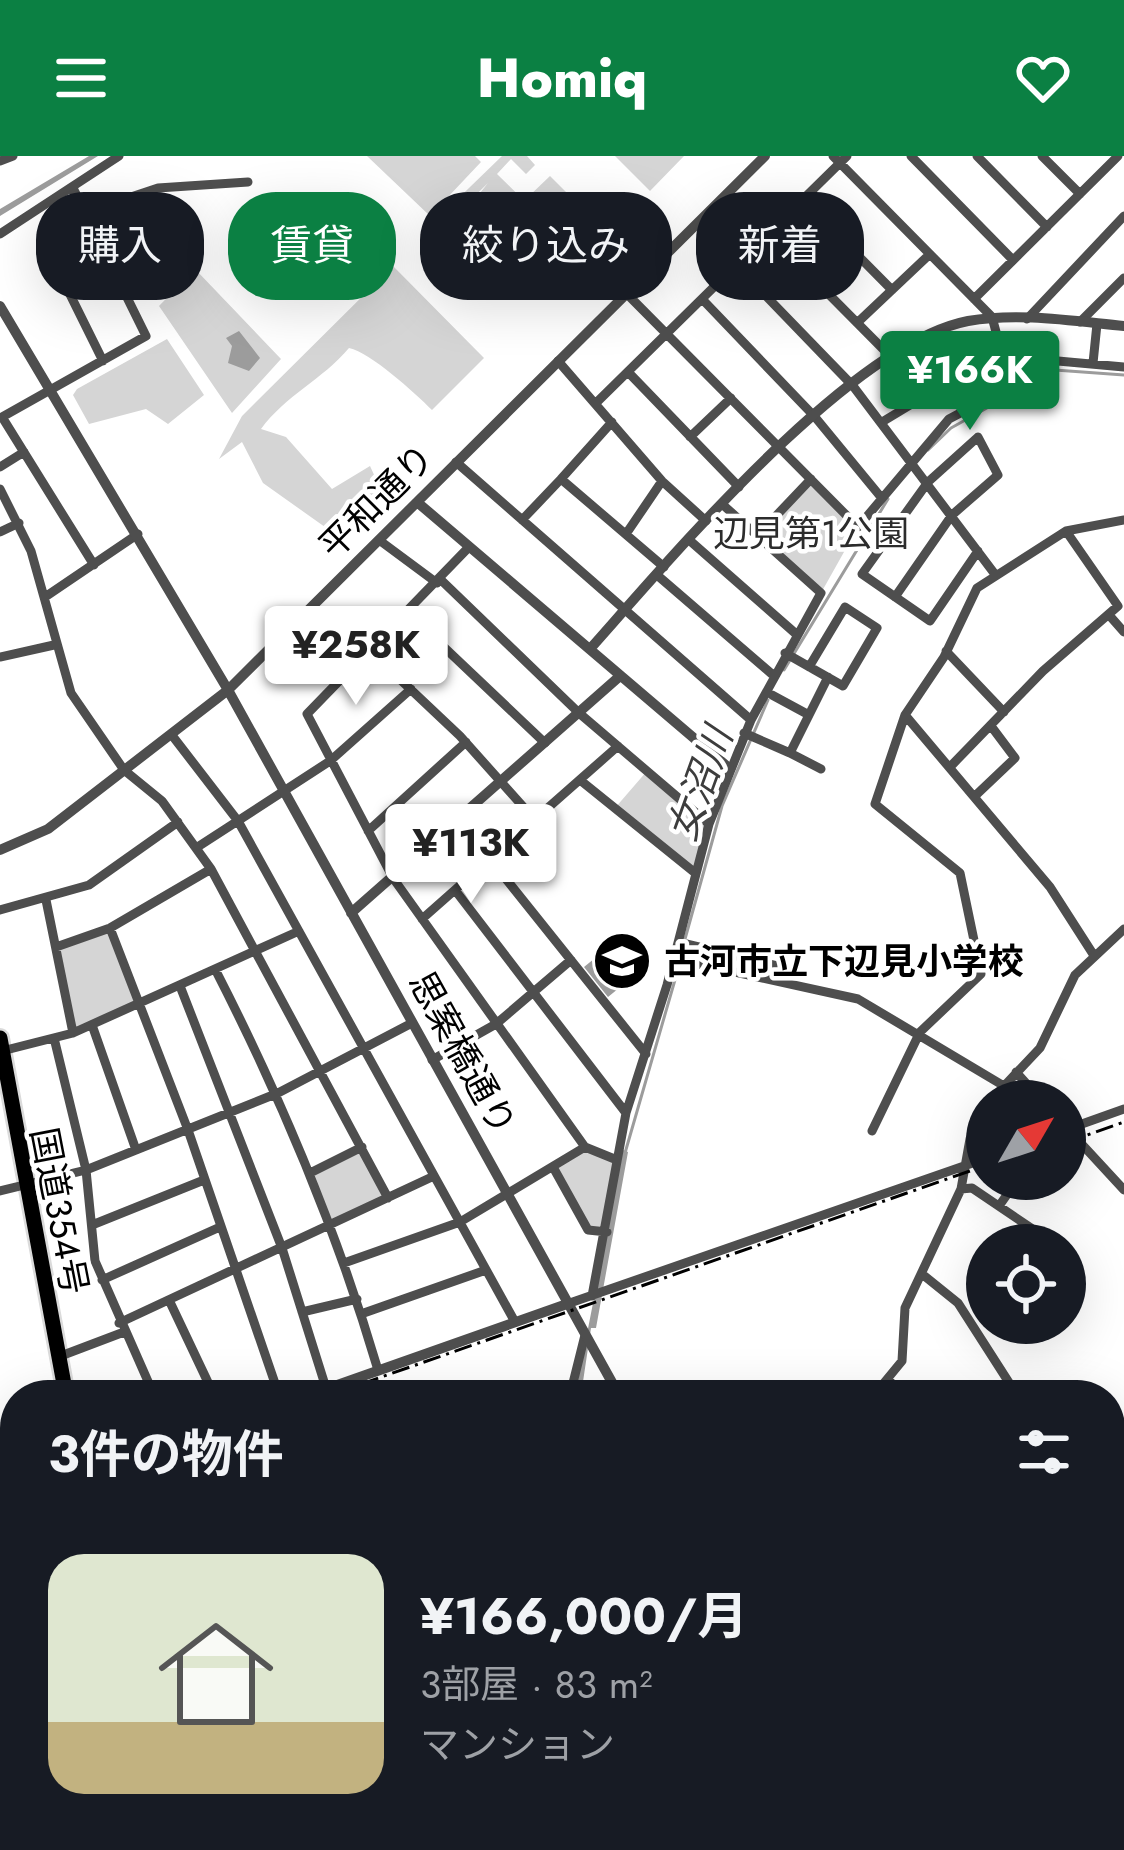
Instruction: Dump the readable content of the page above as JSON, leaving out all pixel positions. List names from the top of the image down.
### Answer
{
  "streets": {
    "highway": ["国道354号"],
    "street": ["平和通り", "思案橋通り"]
  },
  "crossings": [
    ["平和通り", "思案橋通り"]
  ],
  "water": ["女沼川"],
  "parks": ["辺見第1公園"],
  "places": {
    "school or university": ["古河市立下辺見小学校"]
  },
  "north": "top right",
  "page": {
    "header": "Homiq",
    "chip": [
      "購入",
      "賃貸",
      "絞り込み",
      "新着"
    ],
    "price": ["¥166K", "¥258K", "¥113K"],
    "heading": "3件の物件",
    "list": [
      {
        "name": "¥166,000/月",
        "note": "3部屋 · 83 m² · マンション"
      }
    ]
  }
}
